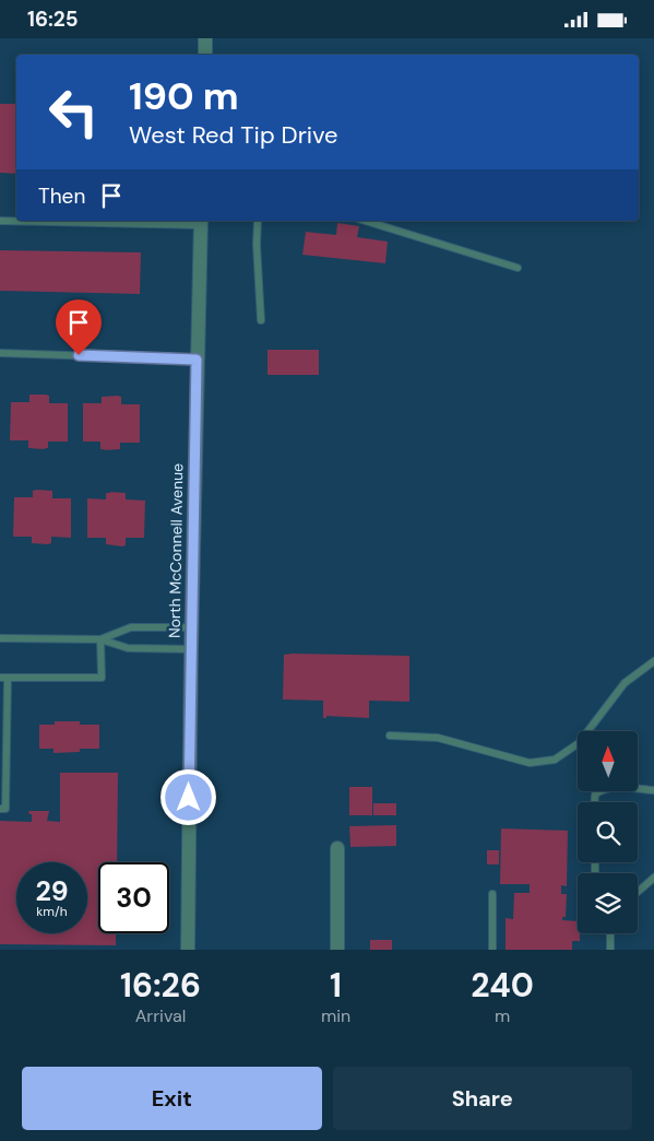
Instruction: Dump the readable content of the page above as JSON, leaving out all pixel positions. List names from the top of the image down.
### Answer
{
  "streets": {
    "street": ["North McConnell Avenue"]
  },
  "north": "top",
  "page": {
    "status": "16:25",
    "turn": ["190 m", "West Red Tip Drive"],
    "then": "Then",
    "speed": "29 km/h",
    "limit": "30",
    "eta": [
      "16:26",
      "Arrival",
      "1",
      "min",
      "240",
      "m"
    ],
    "buttons": ["Exit", "Share"]
  }
}
